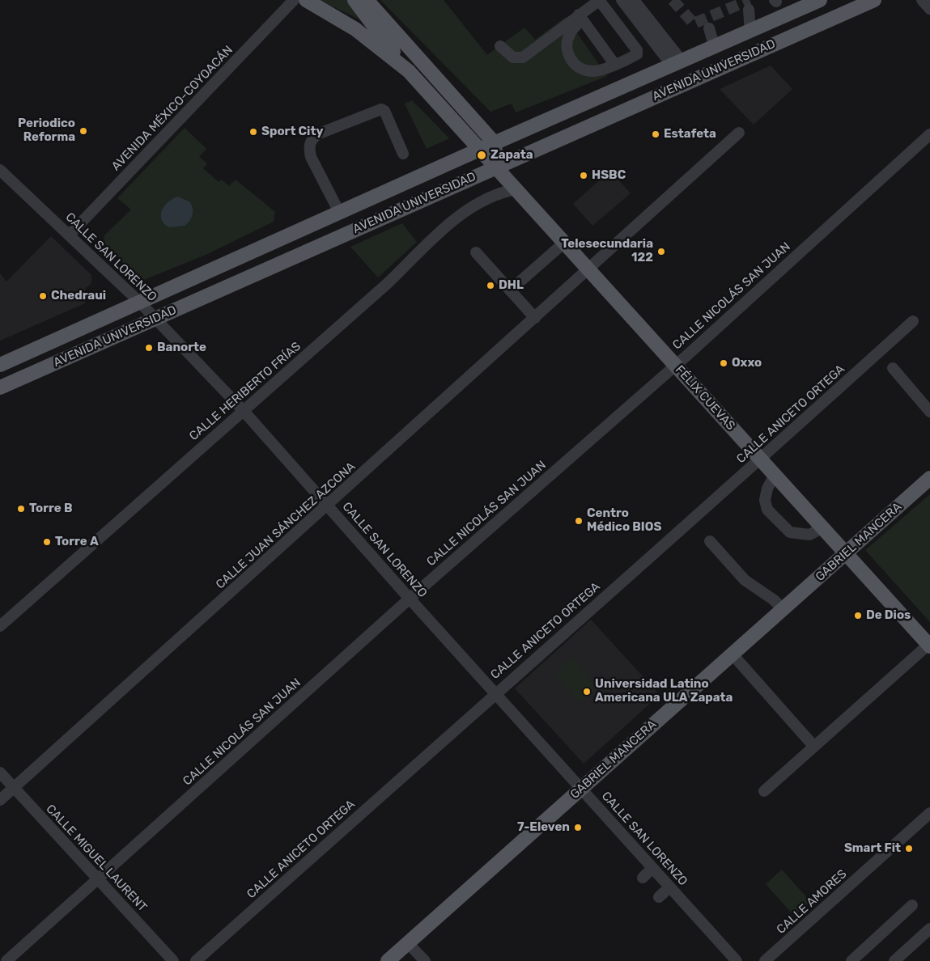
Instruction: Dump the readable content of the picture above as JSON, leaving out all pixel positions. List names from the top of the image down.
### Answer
{
  "streets": {
    "main road": ["AVENIDA UNIVERSIDAD", "FÉLIX CUEVAS", "GABRIEL MANCERA"],
    "street": [
      "AVENIDA MÉXICO-COYOACÁN",
      "CALLE SAN LORENZO",
      "CALLE NICOLÁS SAN JUAN",
      "CALLE HERIBERTO FRÍAS",
      "CALLE ANICETO ORTEGA",
      "CALLE JUAN SÁNCHEZ AZCONA",
      "CALLE MIGUEL LAURENT",
      "CALLE AMORES"
    ]
  },
  "crossings": [
    ["AVENIDA UNIVERSIDAD", "CALLE SAN LORENZO"],
    ["AVENIDA UNIVERSIDAD", "FÉLIX CUEVAS"],
    ["AVENIDA MÉXICO-COYOACÁN", "CALLE SAN LORENZO"],
    ["CALLE SAN LORENZO", "CALLE NICOLÁS SAN JUAN"],
    ["CALLE SAN LORENZO", "CALLE HERIBERTO FRÍAS"],
    ["CALLE SAN LORENZO", "CALLE ANICETO ORTEGA"],
    ["CALLE SAN LORENZO", "CALLE JUAN SÁNCHEZ AZCONA"],
    ["CALLE SAN LORENZO", "GABRIEL MANCERA"],
    ["CALLE NICOLÁS SAN JUAN", "FÉLIX CUEVAS"],
    ["CALLE NICOLÁS SAN JUAN", "CALLE MIGUEL LAURENT"],
    ["CALLE HERIBERTO FRÍAS", "FÉLIX CUEVAS"],
    ["FÉLIX CUEVAS", "CALLE ANICETO ORTEGA"],
    ["FÉLIX CUEVAS", "CALLE JUAN SÁNCHEZ AZCONA"],
    ["FÉLIX CUEVAS", "GABRIEL MANCERA"],
    ["CALLE JUAN SÁNCHEZ AZCONA", "CALLE MIGUEL LAURENT"]
  ],
  "places": [
    "Periodico Reforma",
    "Sport City",
    "Estafeta",
    "Zapata",
    "HSBC",
    "Telesecundaria 122",
    "DHL",
    "Chedraui",
    "Banorte",
    "Oxxo",
    "Torre B",
    "Centro Médico BIOS",
    "Torre A",
    "De Dios",
    "Universidad Latino Americana ULA Zapata",
    "7-Eleven",
    "Smart Fit"
  ]
}
